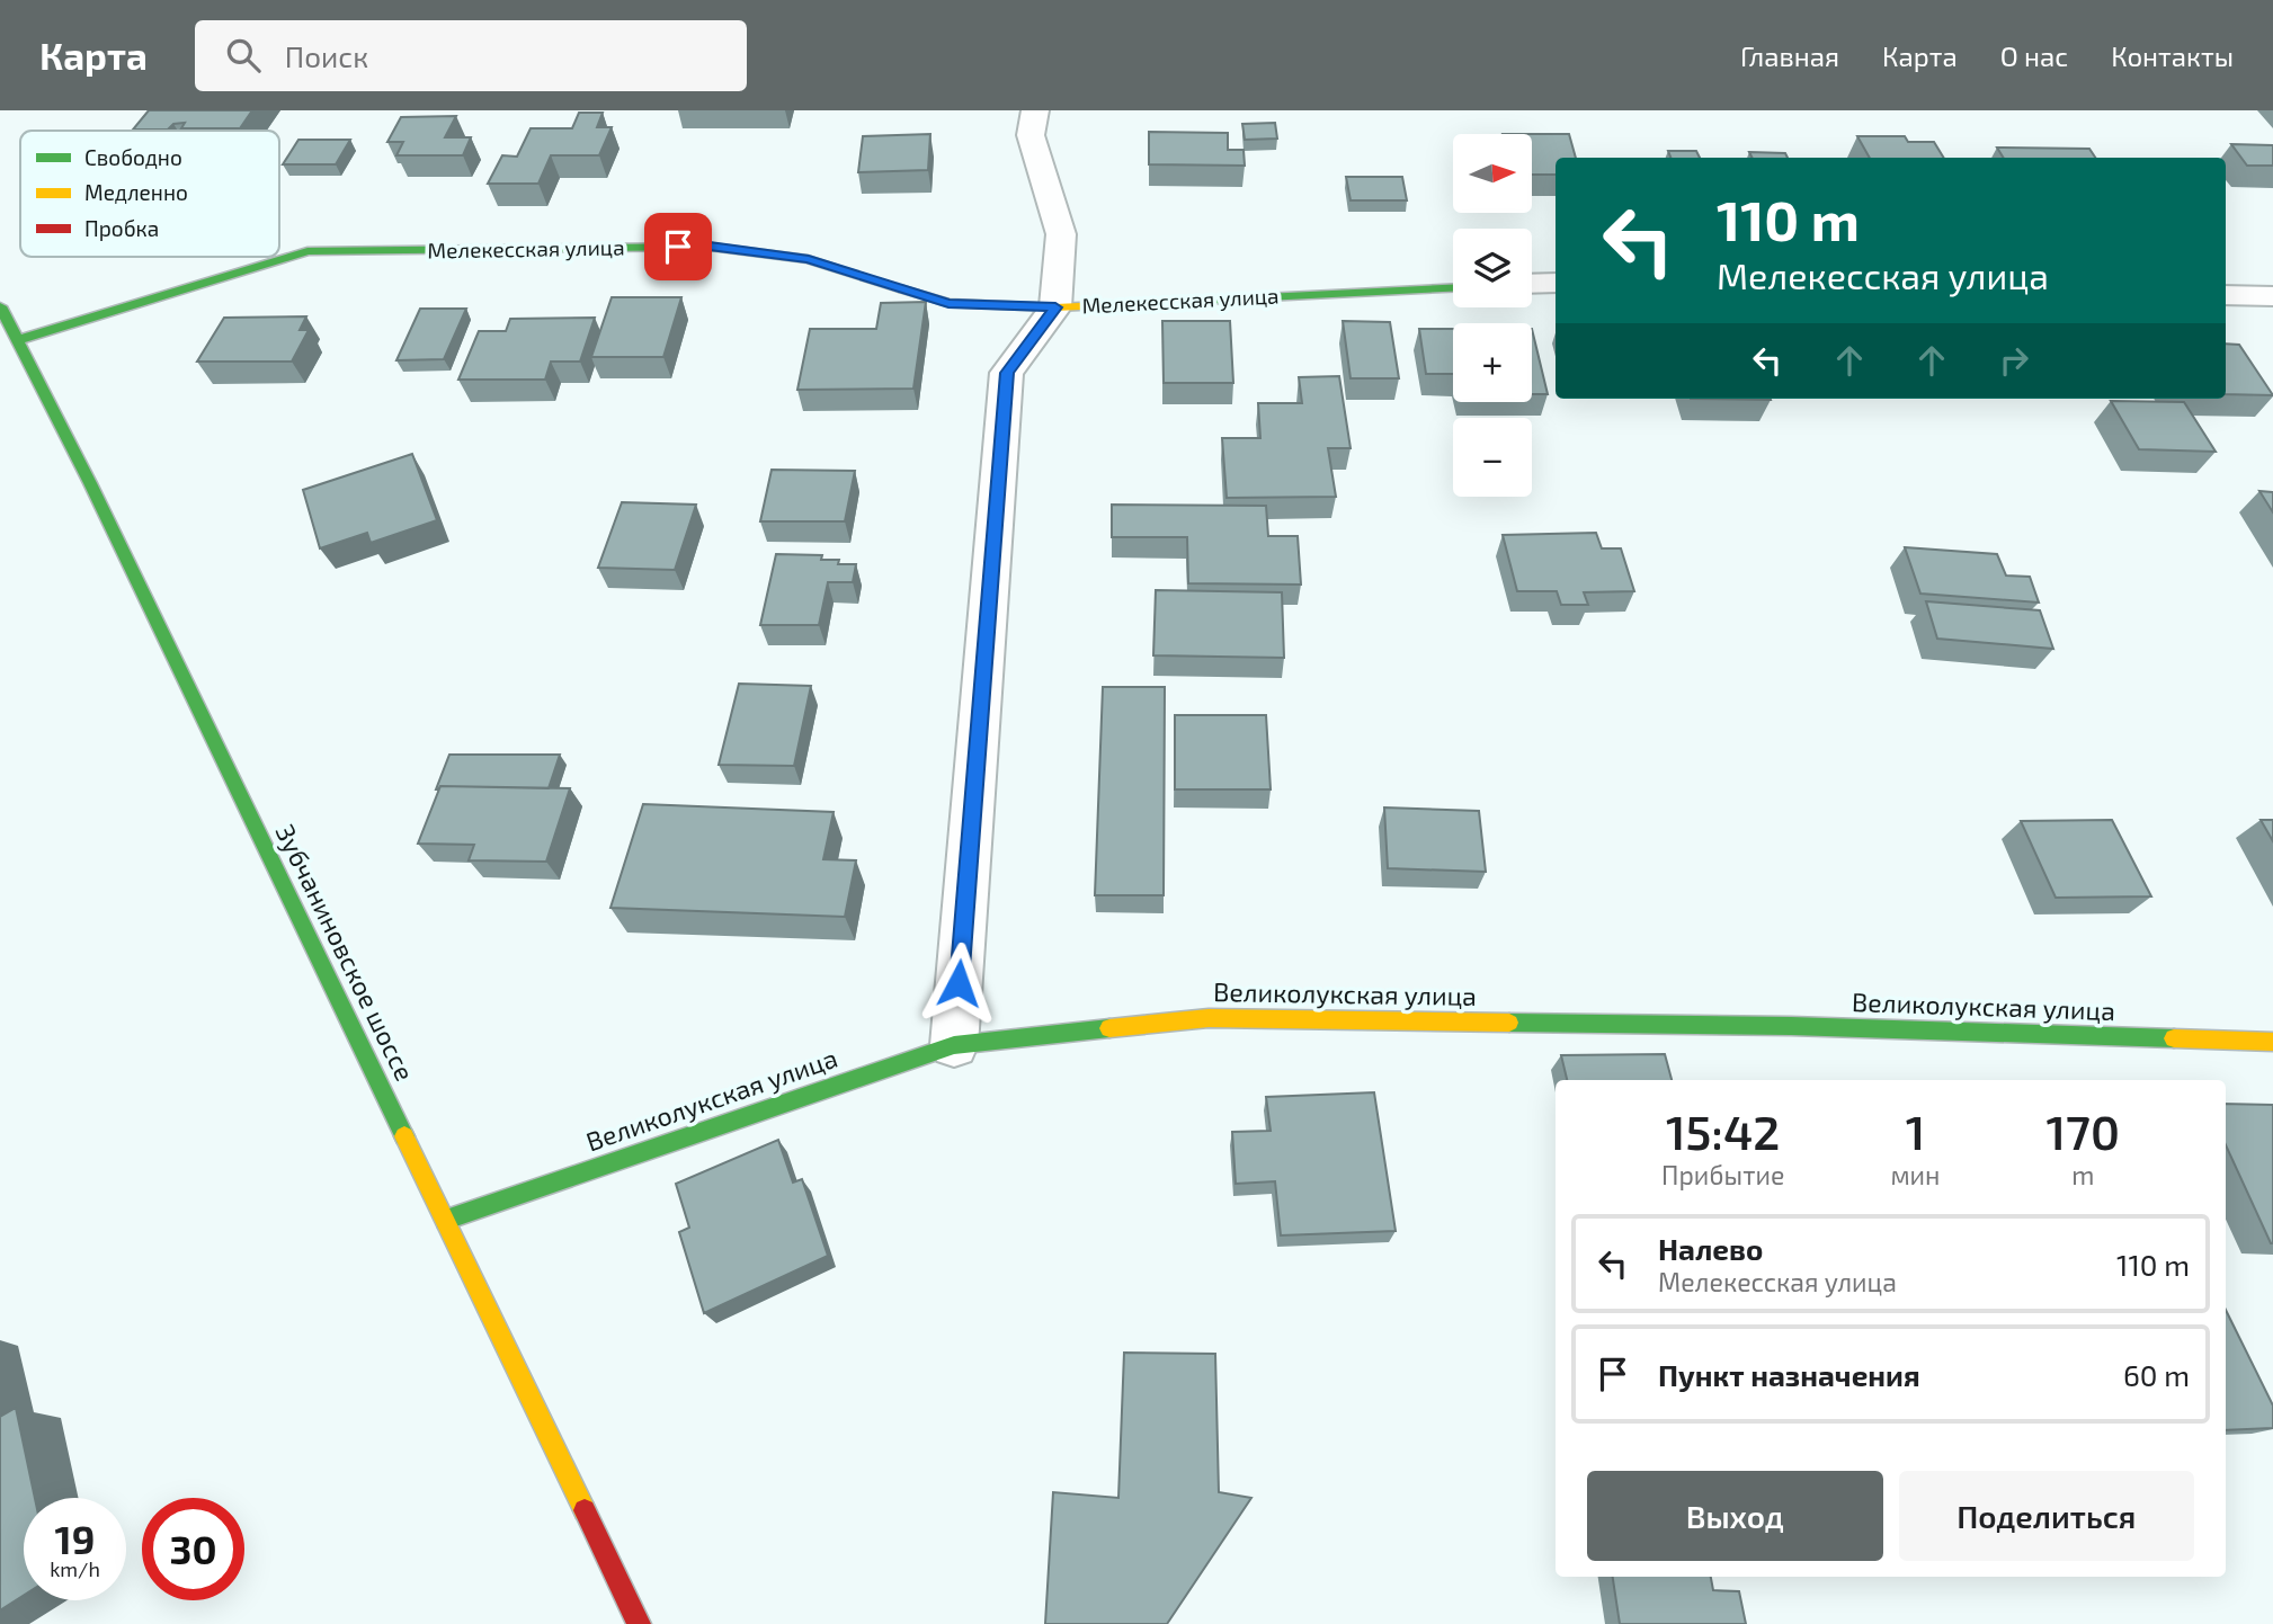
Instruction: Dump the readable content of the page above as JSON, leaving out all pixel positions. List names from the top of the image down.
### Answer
{
  "streets": {
    "street": ["Мелекесская улица", "Зубчаниновское шоссе", "Великолукская улица"]
  },
  "crossings": [
    ["Мелекесская улица", "Зубчаниновское шоссе"],
    ["Зубчаниновское шоссе", "Великолукская улица"]
  ],
  "legend": ["Свободно", "Медленно", "Пробка"],
  "north": "right",
  "page": {
    "header": "Карта",
    "search": "Поиск",
    "nav": [
      "Главная",
      "Карта",
      "О нас",
      "Контакты"
    ],
    "map_buttons": ["+", "−"],
    "turn": ["110 m", "Мелекесская улица"],
    "eta": [
      "15:42",
      "Прибытие",
      "1",
      "мин",
      "170",
      "m"
    ],
    "list": [
      {
        "name": "Налево",
        "note": "Мелекесская улица",
        "value": "110 m"
      },
      {
        "name": "Пункт назначения",
        "value": "60 m"
      }
    ],
    "buttons": ["Выход", "Поделиться"],
    "speed": "19 km/h",
    "limit": "30"
  }
}
